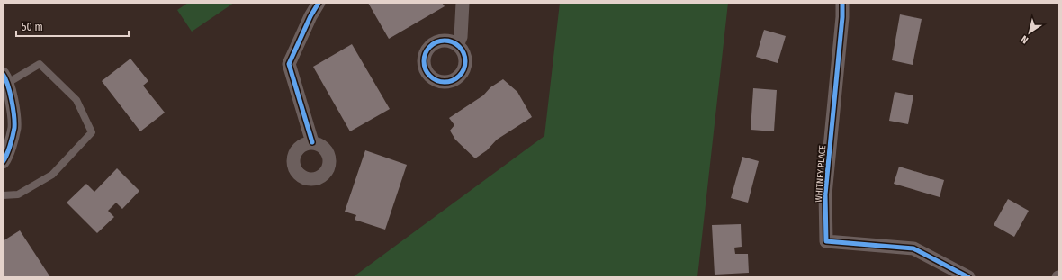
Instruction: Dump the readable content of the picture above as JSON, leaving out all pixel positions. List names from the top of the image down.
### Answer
{
  "streets": {
    "street": ["WHITNEY PLACE"]
  },
  "scale_bar": "50 m",
  "north": "bottom left"
}
